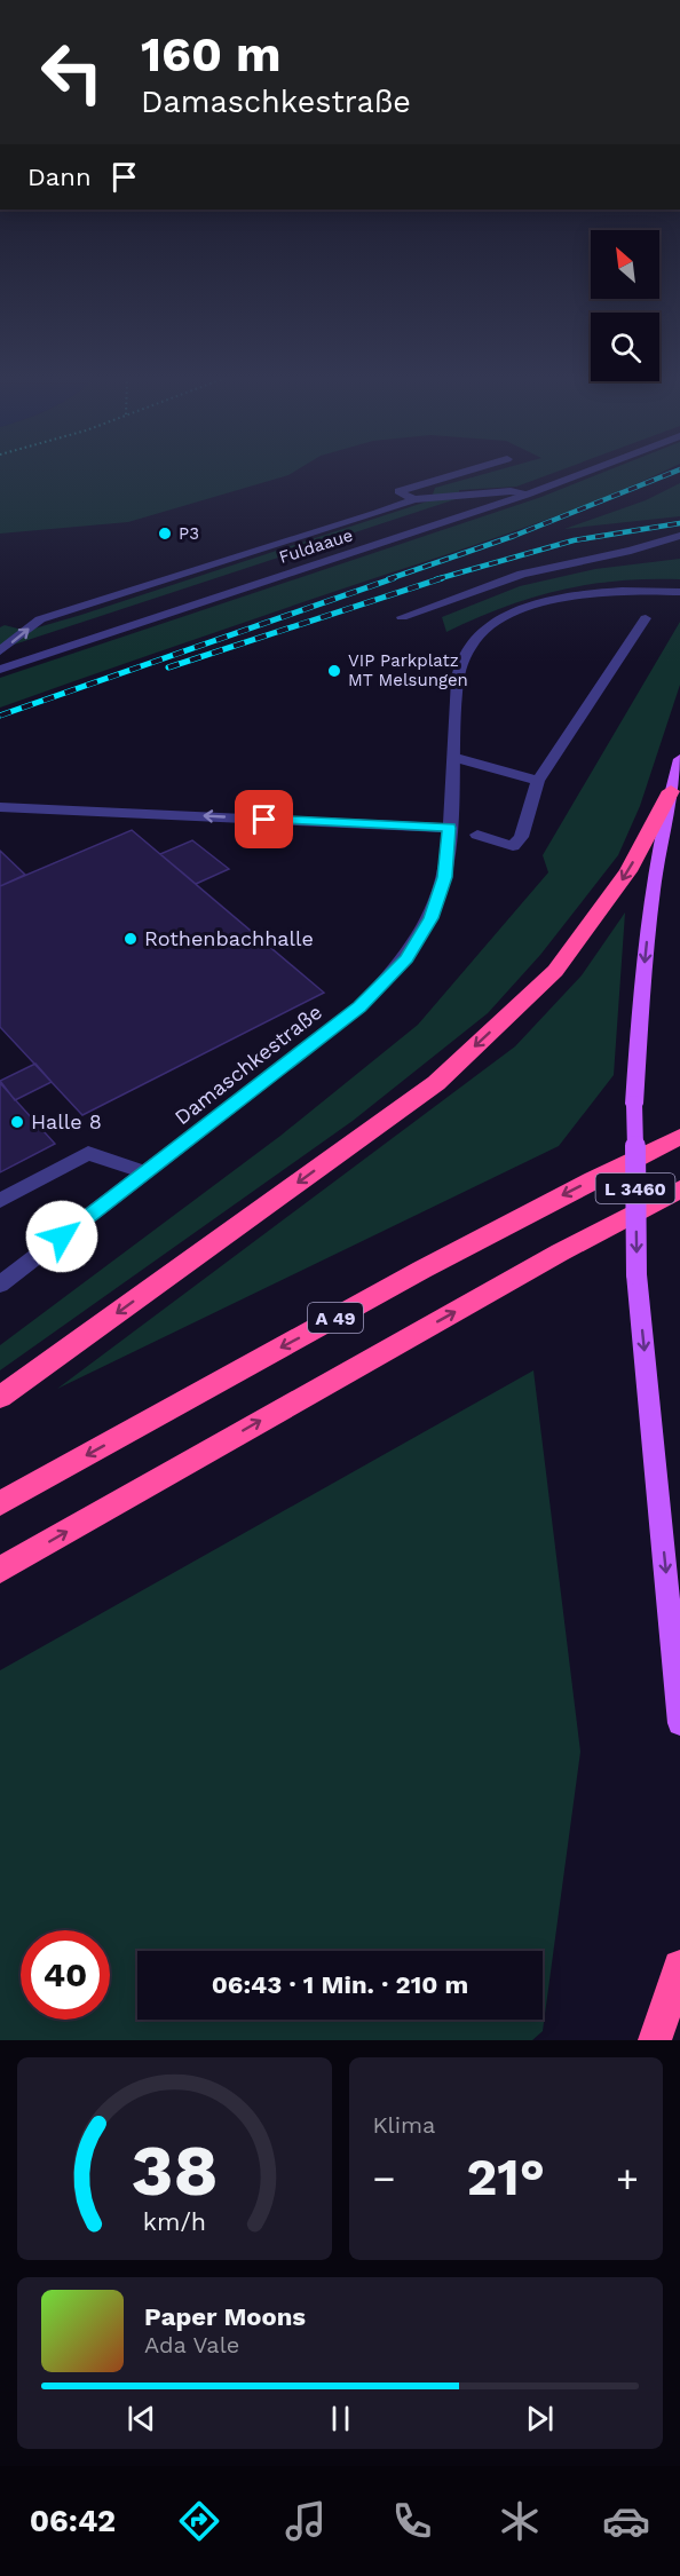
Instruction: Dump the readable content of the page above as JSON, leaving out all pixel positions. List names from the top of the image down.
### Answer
{
  "streets": {
    "highway": ["A 49"],
    "main road": ["L 3460"],
    "street": ["Fuldaaue", "Damaschkestraße"]
  },
  "places": [
    "P3",
    "VIP Parkplatz MT Melsungen",
    "Rothenbachhalle",
    "Halle 8"
  ],
  "north": "top left",
  "page": {
    "turn": ["160 m", "Damaschkestraße"],
    "then": "Dann",
    "limit": "40",
    "trip": "06:43 · 1 Min. · 210 m",
    "tile": "Klima",
    "heat": ["−", "21°", "+"],
    "song": ["Paper Moons", "Ada Vale"],
    "tabs": "06:42",
    "gauge": ["38", "km/h"]
  }
}
